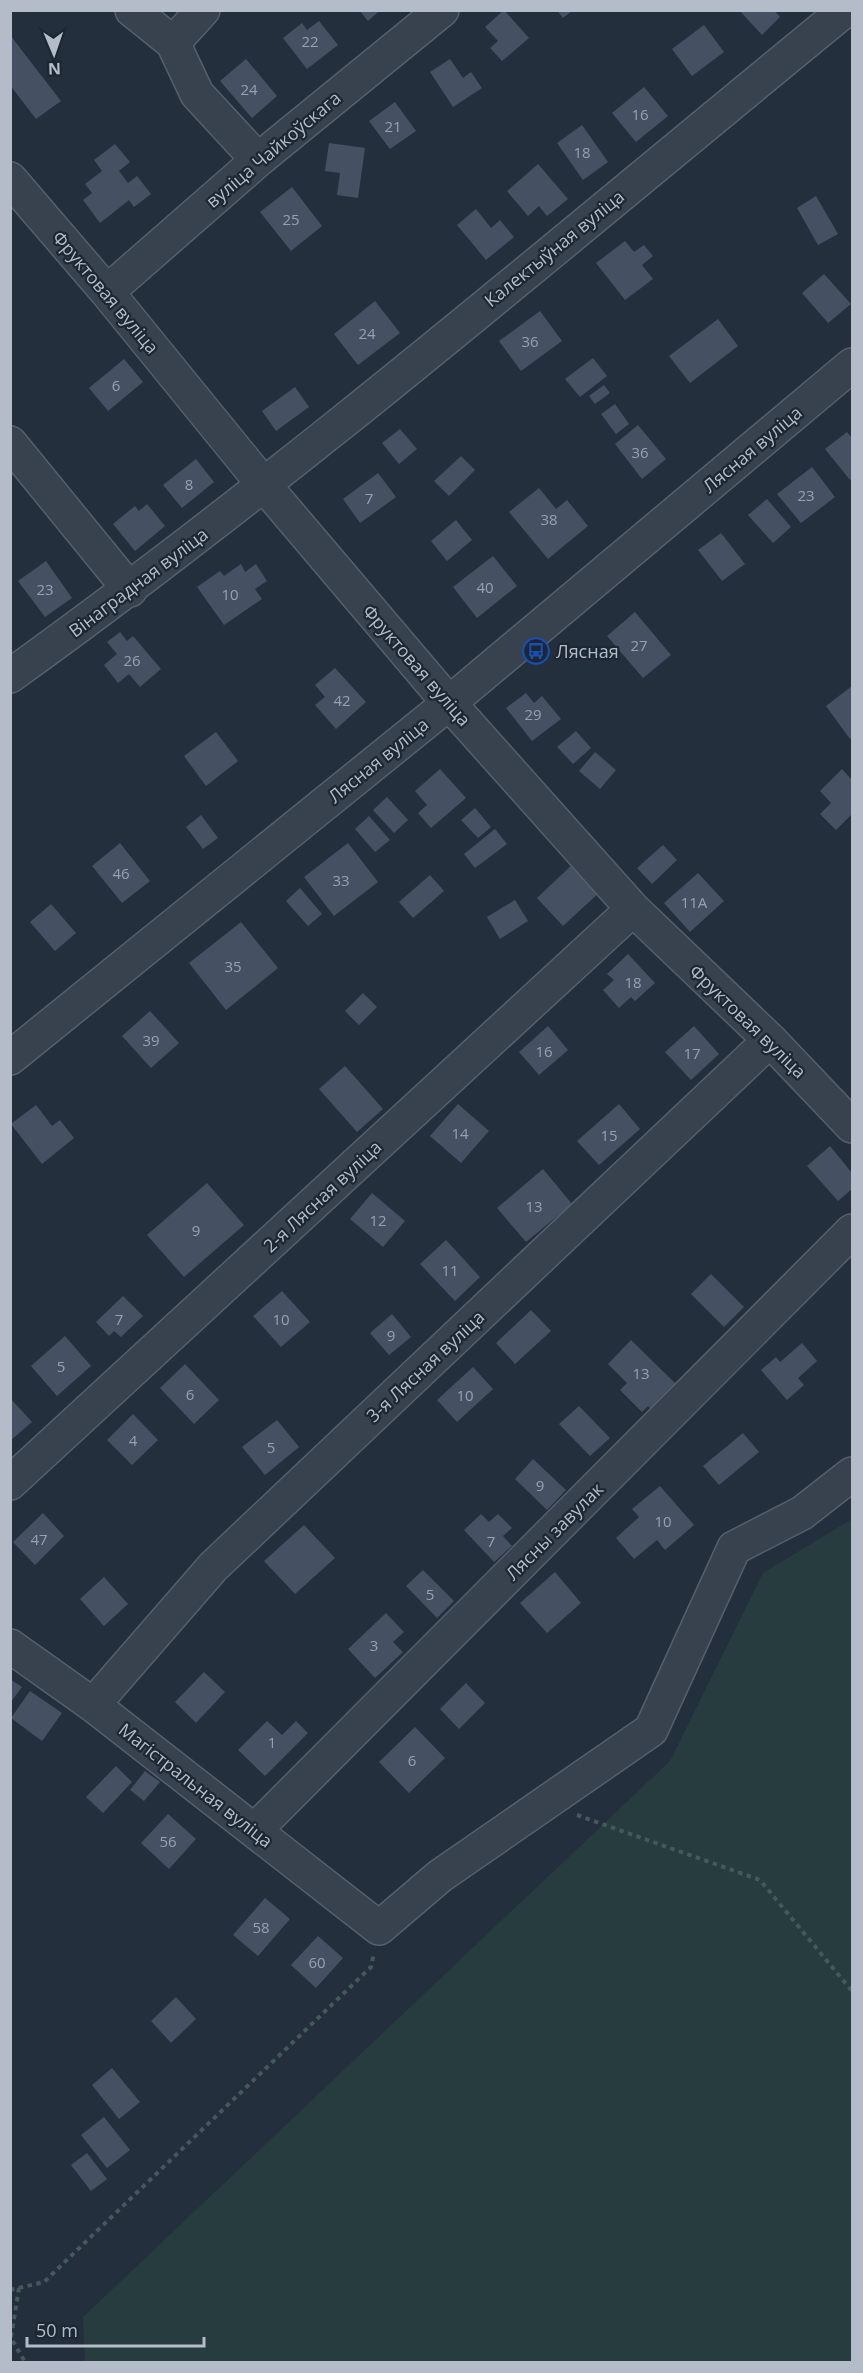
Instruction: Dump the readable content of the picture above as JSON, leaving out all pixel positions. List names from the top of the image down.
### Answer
{
  "streets": {
    "street": [
      "вуліца Чайкоўскага",
      "Калектыўная вуліца",
      "Фруктовая вуліца",
      "Лясная вуліца",
      "Вінаградная вуліца",
      "2-я Лясная вуліца",
      "3-я Лясная вуліца",
      "Лясны завулак",
      "Магістральная вуліца"
    ]
  },
  "crossings": [
    ["вуліца Чайкоўскага", "Фруктовая вуліца"],
    ["Калектыўная вуліца", "Фруктовая вуліца"],
    ["Калектыўная вуліца", "Вінаградная вуліца"],
    ["Фруктовая вуліца", "Лясная вуліца"],
    ["Фруктовая вуліца", "Вінаградная вуліца"],
    ["Фруктовая вуліца", "2-я Лясная вуліца"],
    ["Фруктовая вуліца", "3-я Лясная вуліца"],
    ["3-я Лясная вуліца", "Магістральная вуліца"],
    ["Лясны завулак", "Магістральная вуліца"]
  ],
  "places": {
    "bus stop": ["Лясная"]
  },
  "house_numbers": [
    "22",
    "24",
    "16",
    "21",
    "18",
    "25",
    "24",
    "36",
    "6",
    "36",
    "8",
    "23",
    "7",
    "38",
    "40",
    "23",
    "10",
    "27",
    "26",
    "42",
    "29",
    "46",
    "33",
    "11А",
    "35",
    "18",
    "39",
    "16",
    "17",
    "14",
    "15",
    "13",
    "12",
    "9",
    "11",
    "7",
    "10",
    "9",
    "5",
    "13",
    "6",
    "10",
    "4",
    "5",
    "9",
    "10",
    "47",
    "7",
    "5",
    "3",
    "1",
    "6",
    "56",
    "58",
    "60"
  ],
  "scale_bar": "50 m",
  "north": "bottom"
}
